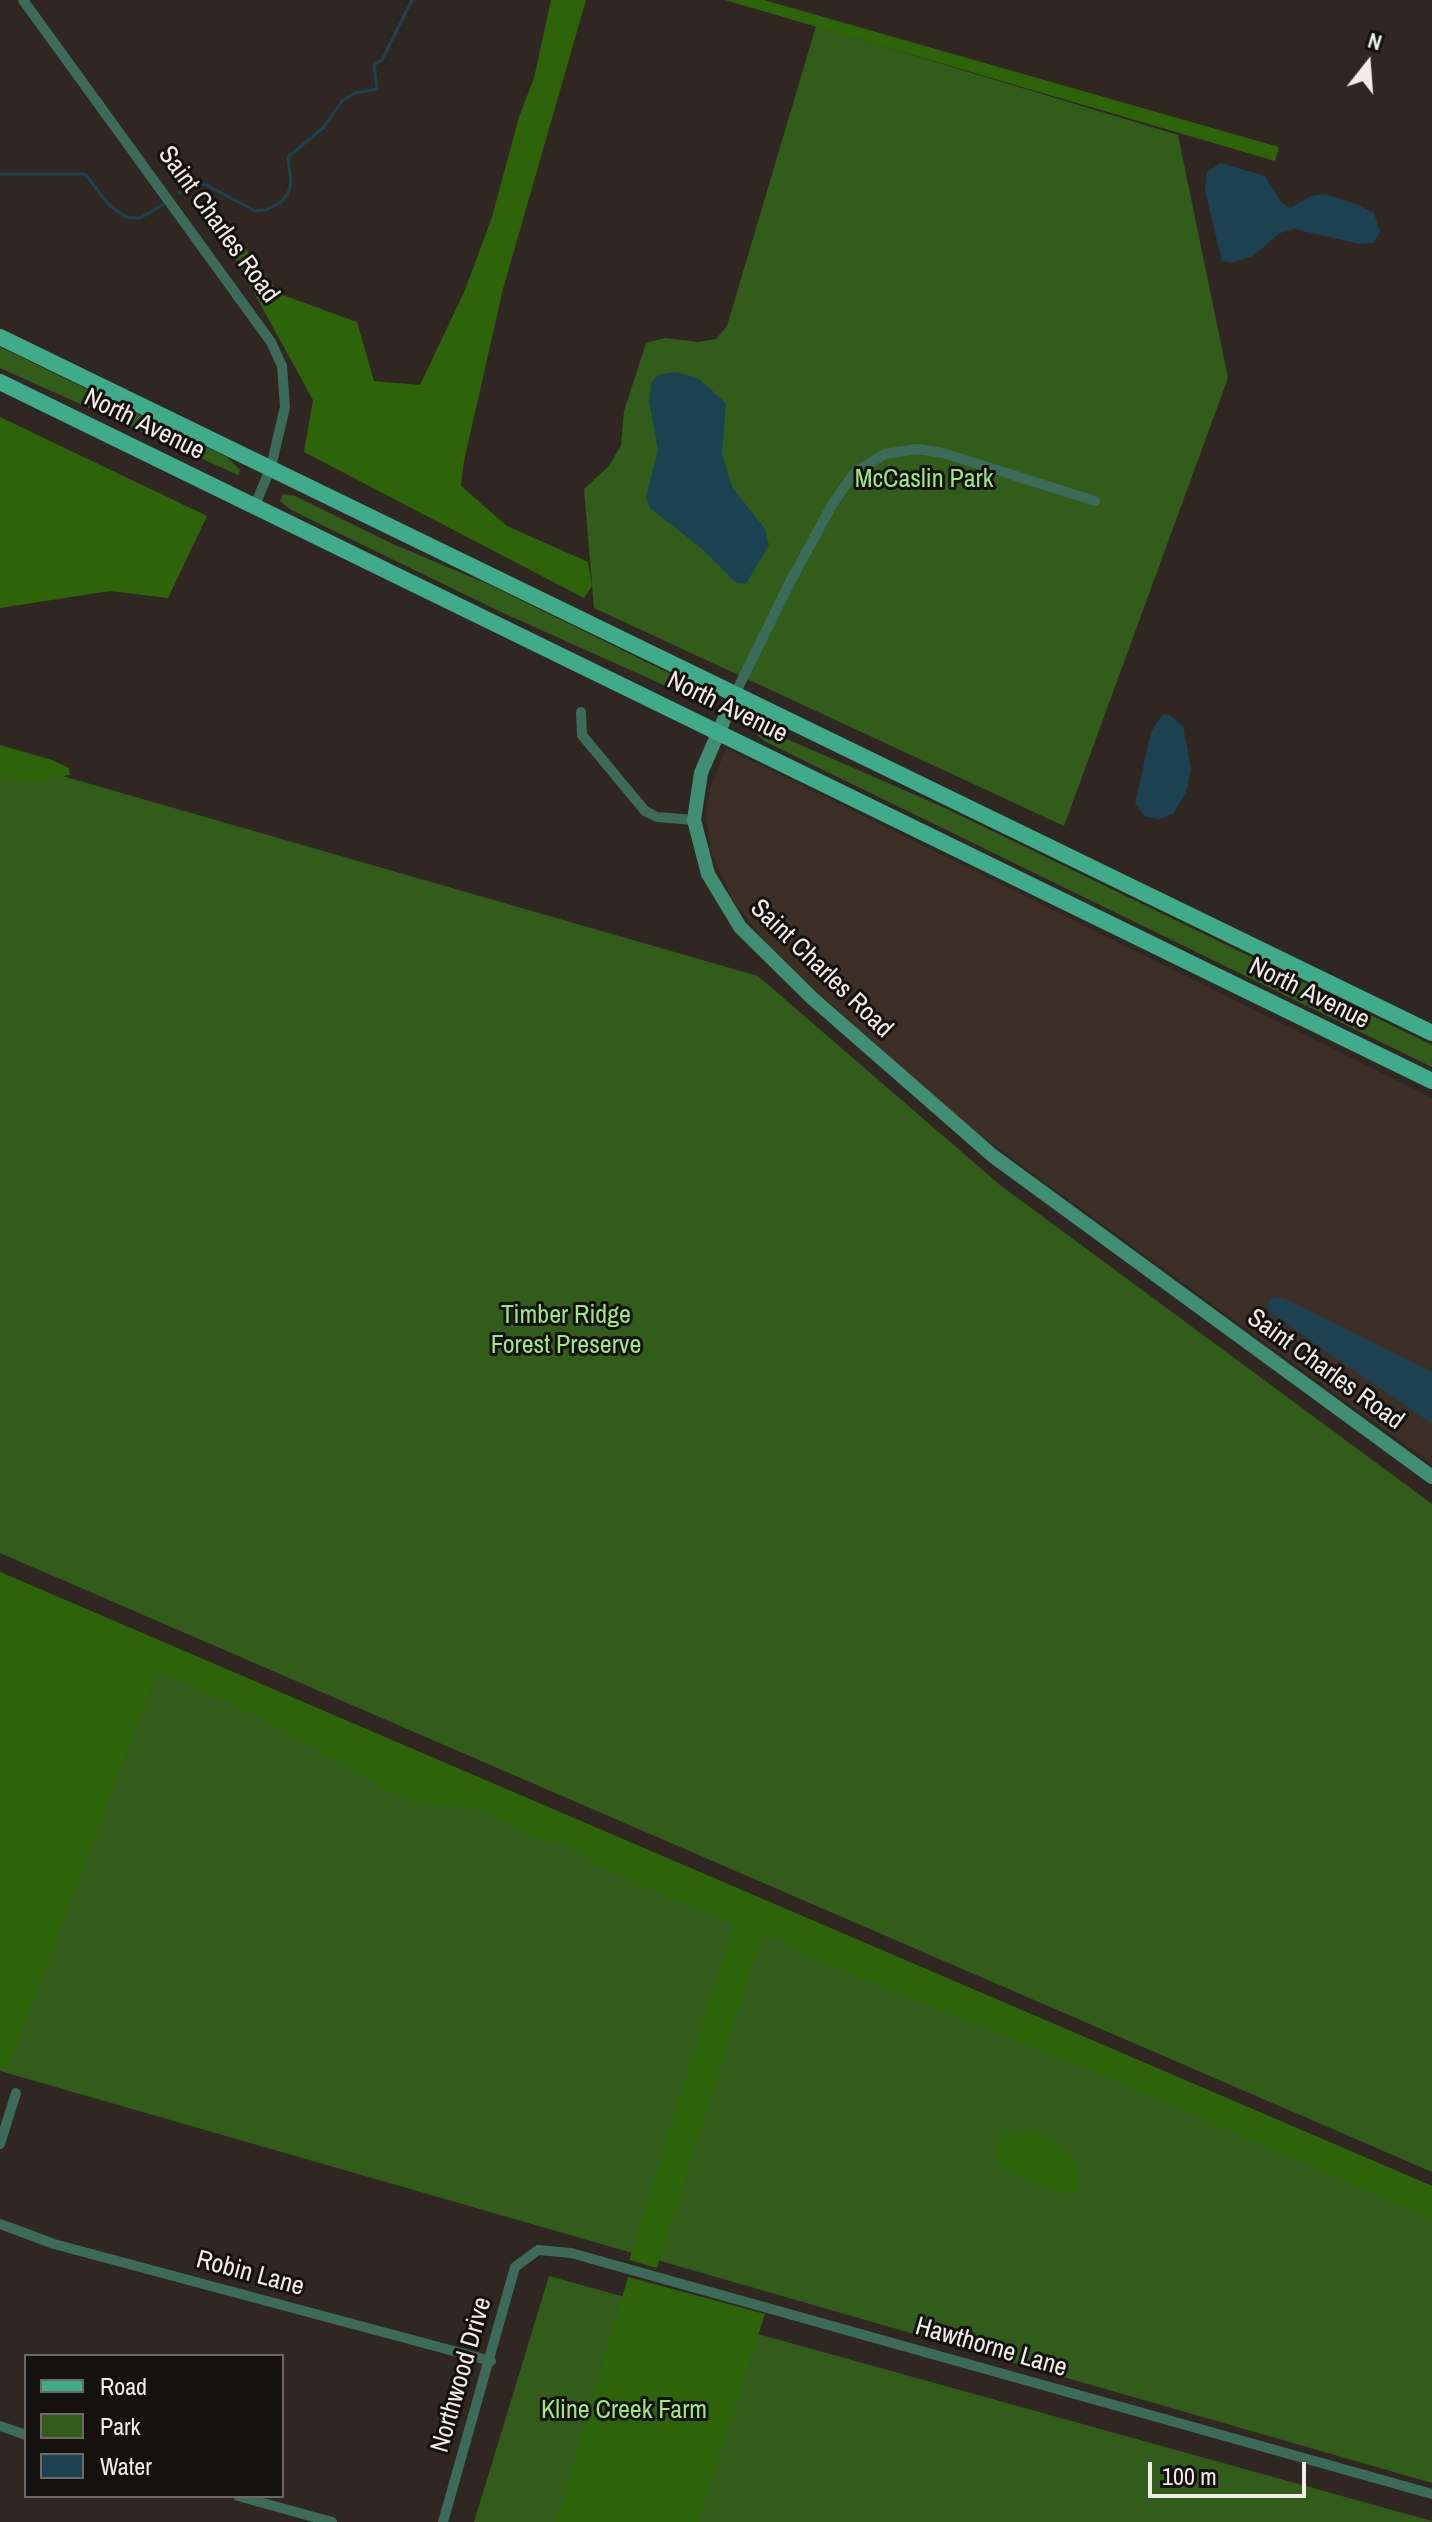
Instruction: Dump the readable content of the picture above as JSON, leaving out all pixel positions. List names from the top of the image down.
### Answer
{
  "streets": {
    "main road": ["North Avenue"],
    "street": [
      "Saint Charles Road",
      "Robin Lane",
      "Hawthorne Lane",
      "Northwood Drive"
    ]
  },
  "crossings": [
    ["Saint Charles Road", "North Avenue"],
    ["Robin Lane", "Northwood Drive"],
    ["Hawthorne Lane", "Northwood Drive"]
  ],
  "parks": ["McCaslin Park", "Timber Ridge Forest Preserve", "Kline Creek Farm"],
  "legend": ["Road", "Park", "Water"],
  "scale_bar": "100 m",
  "north": "top"
}
